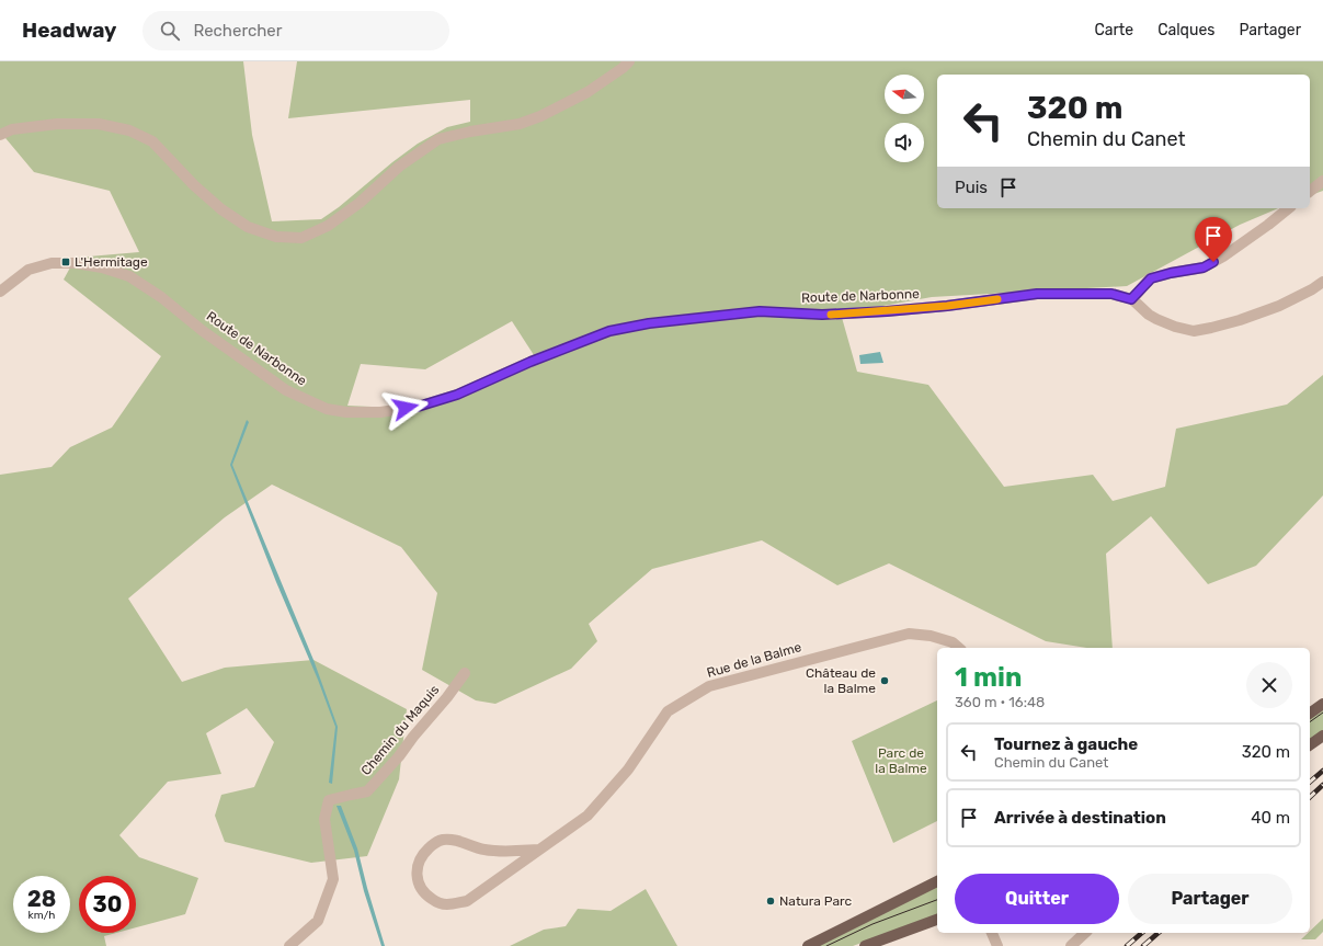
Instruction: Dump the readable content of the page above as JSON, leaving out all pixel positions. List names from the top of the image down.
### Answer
{
  "streets": {
    "street": ["Route de Narbonne", "Rue de la Balme", "Chemin du Maquis"]
  },
  "parks": ["Parc de la Balme"],
  "places": {
    "transit": ["L'Hermitage"],
    "other": ["Château de la Balme", "Natura Parc"]
  },
  "north": "left",
  "page": {
    "header": "Headway",
    "search": "Rechercher",
    "nav": ["Carte", "Calques", "Partager"],
    "turn": ["320 m", "Chemin du Canet"],
    "then": "Puis",
    "heading": ["1 min", "360 m · 16:48"],
    "list": [
      {
        "name": "Tournez à gauche",
        "note": "Chemin du Canet",
        "value": "320 m"
      },
      {
        "name": "Arrivée à destination",
        "value": "40 m"
      }
    ],
    "buttons": ["Quitter", "Partager"],
    "speed": "28 km/h",
    "limit": "30"
  }
}
